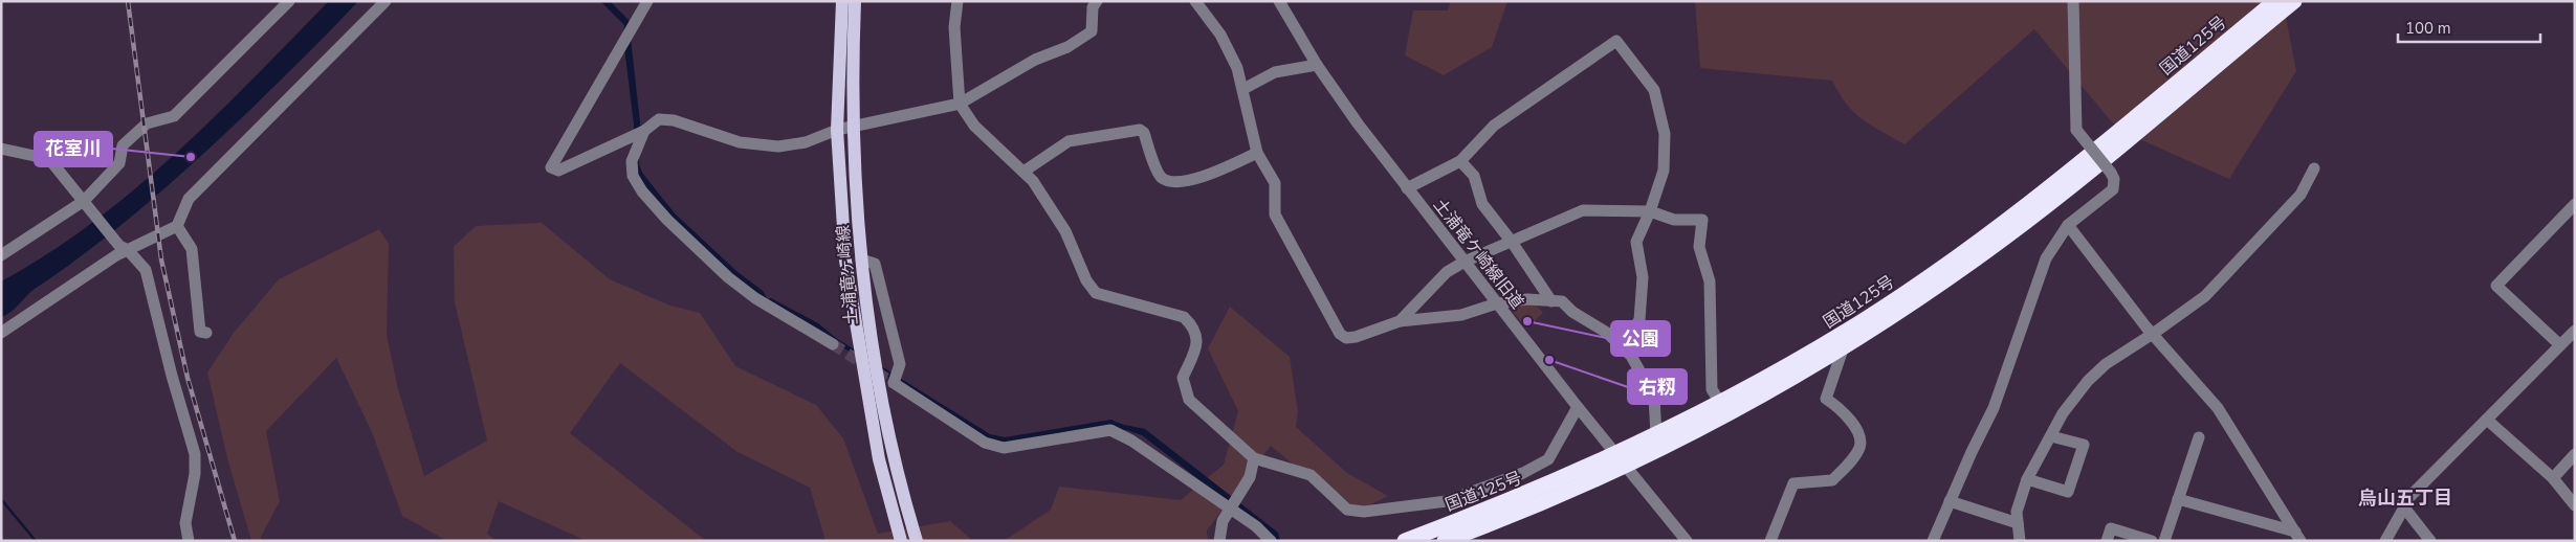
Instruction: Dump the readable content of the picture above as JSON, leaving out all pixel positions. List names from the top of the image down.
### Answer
{
  "streets": {
    "highway": ["国道125号"],
    "main road": ["土浦竜ヶ崎線"],
    "street": ["土浦竜ケ崎線旧道"]
  },
  "crossings": [
    ["国道125号", "土浦竜ケ崎線旧道"]
  ],
  "districts": ["烏山五丁目"],
  "places": ["花室川", "公園", "右籾"],
  "scale_bar": "100 m"
}
